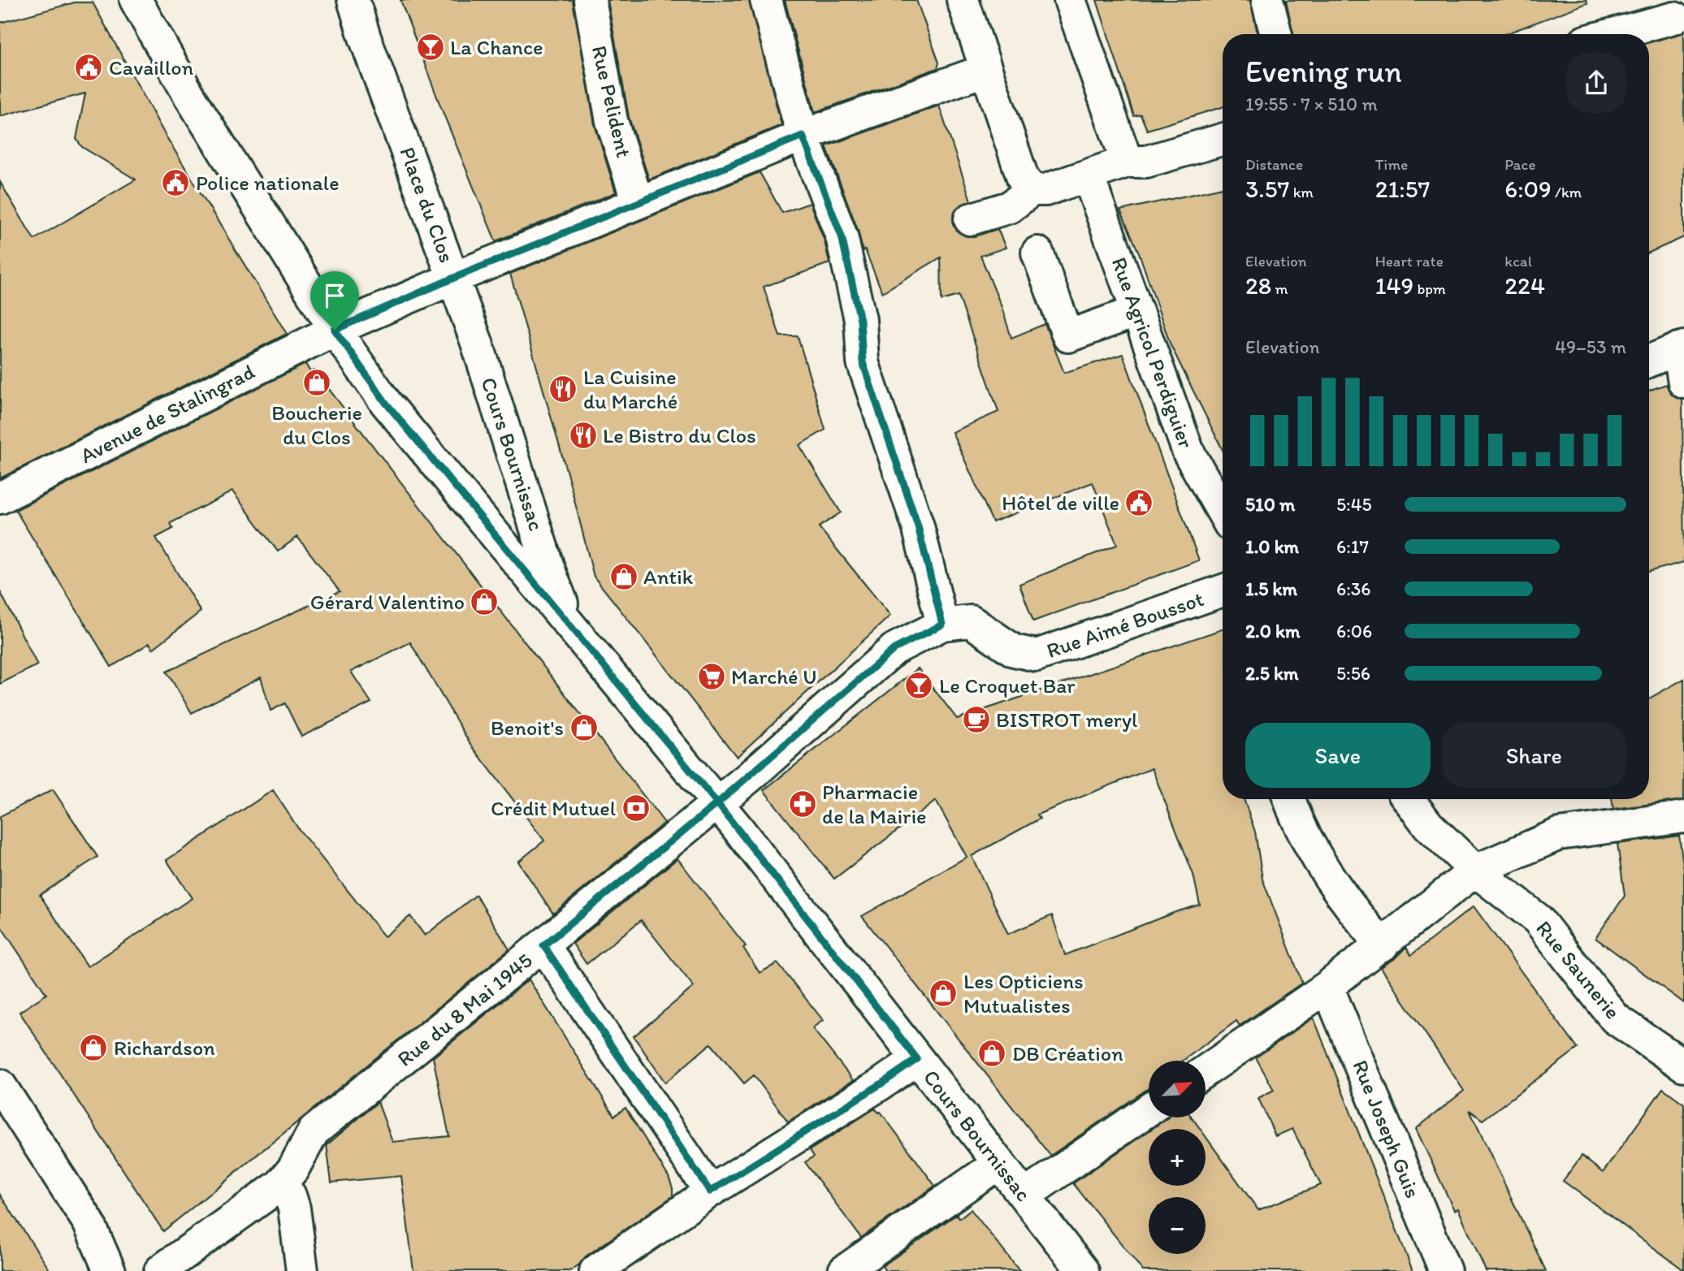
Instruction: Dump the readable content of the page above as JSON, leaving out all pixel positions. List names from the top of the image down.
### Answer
{
  "streets": {
    "street": [
      "Rue Pelident",
      "Place du Clos",
      "Rue Agricol Perdiguier",
      "Avenue de Stalingrad",
      "Cours Bournissac",
      "Rue Aimé Boussot",
      "Rue Saunerie",
      "Rue du 8 Mai 1945",
      "Rue Joseph Guis"
    ]
  },
  "crossings": [
    ["Place du Clos", "Avenue de Stalingrad"],
    ["Place du Clos", "Cours Bournissac"],
    ["Avenue de Stalingrad", "Cours Bournissac"],
    ["Cours Bournissac", "Rue Aimé Boussot"],
    ["Cours Bournissac", "Rue du 8 Mai 1945"],
    ["Rue Aimé Boussot", "Rue du 8 Mai 1945"]
  ],
  "places": {
    "bar": ["La Chance", "Le Croquet Bar"],
    "public building": ["Cavaillon", "Police nationale", "Hôtel de ville"],
    "shop": [
      "Boucherie du Clos",
      "Antik",
      "Gérard Valentino",
      "Benoit's",
      "Les Opticiens Mutualistes",
      "Richardson",
      "DB Création"
    ],
    "restaurant": ["La Cuisine du Marché", "Le Bistro du Clos"],
    "supermarket": ["Marché U"],
    "cafe": ["BISTROT meryl"],
    "pharmacy": ["Pharmacie de la Mairie"],
    "bank": ["Crédit Mutuel"]
  },
  "north": "top right",
  "page": {
    "heading": ["Evening run", "19:55 · 7 × 510 m"],
    "stats": [
      ["Distance", "3.57 km"],
      ["Time", "21:57"],
      ["Pace", "6:09 /km"],
      ["Elevation", "28 m"],
      ["Heart rate", "149 bpm"],
      ["kcal", "224"]
    ],
    "chart": ["Elevation", "49–53 m"],
    "list": [
      {
        "name": "510 m",
        "note": "5:45"
      },
      {
        "name": "1.0 km",
        "note": "6:17"
      },
      {
        "name": "1.5 km",
        "note": "6:36"
      },
      {
        "name": "2.0 km",
        "note": "6:06"
      },
      {
        "name": "2.5 km",
        "note": "5:56"
      }
    ],
    "buttons": ["Save", "Share"],
    "map_buttons": ["+", "−"]
  }
}
